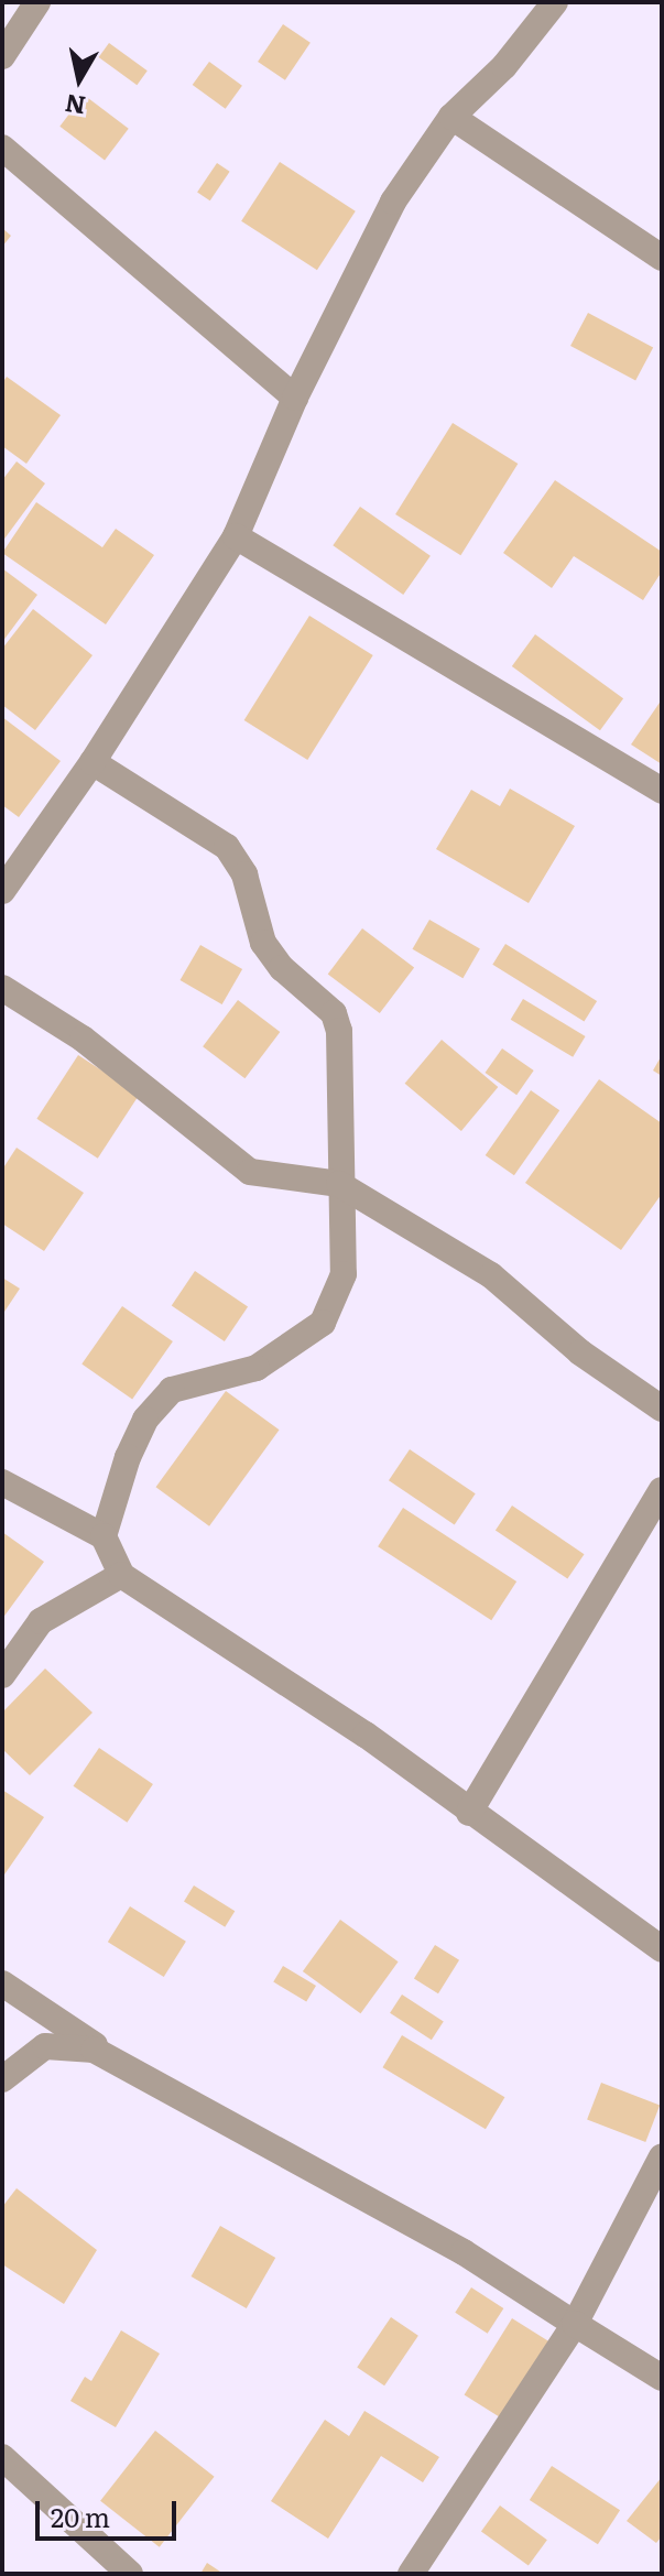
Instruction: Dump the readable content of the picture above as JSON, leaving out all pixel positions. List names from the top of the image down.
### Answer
{
  "scale_bar": "20 m",
  "north": "bottom"
}
